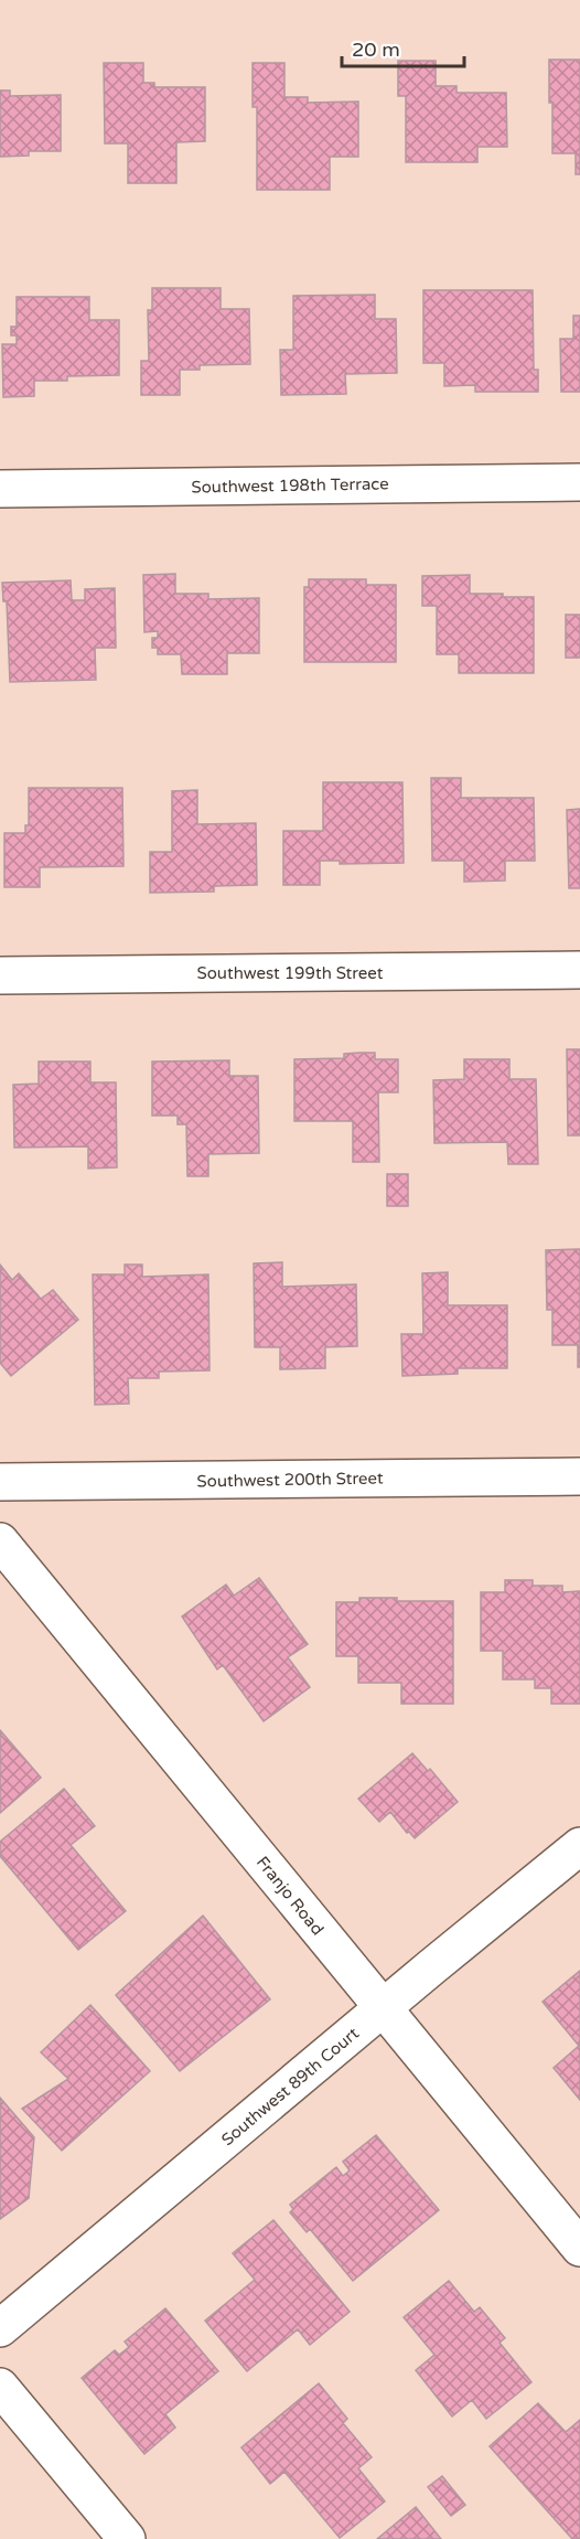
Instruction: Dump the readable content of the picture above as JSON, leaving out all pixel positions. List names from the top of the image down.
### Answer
{
  "streets": {
    "street": [
      "Southwest 198th Terrace",
      "Southwest 199th Street",
      "Southwest 200th Street",
      "Franjo Road",
      "Southwest 89th Court"
    ]
  },
  "crossings": [
    ["Franjo Road", "Southwest 89th Court"]
  ],
  "scale_bar": "20 m"
}
